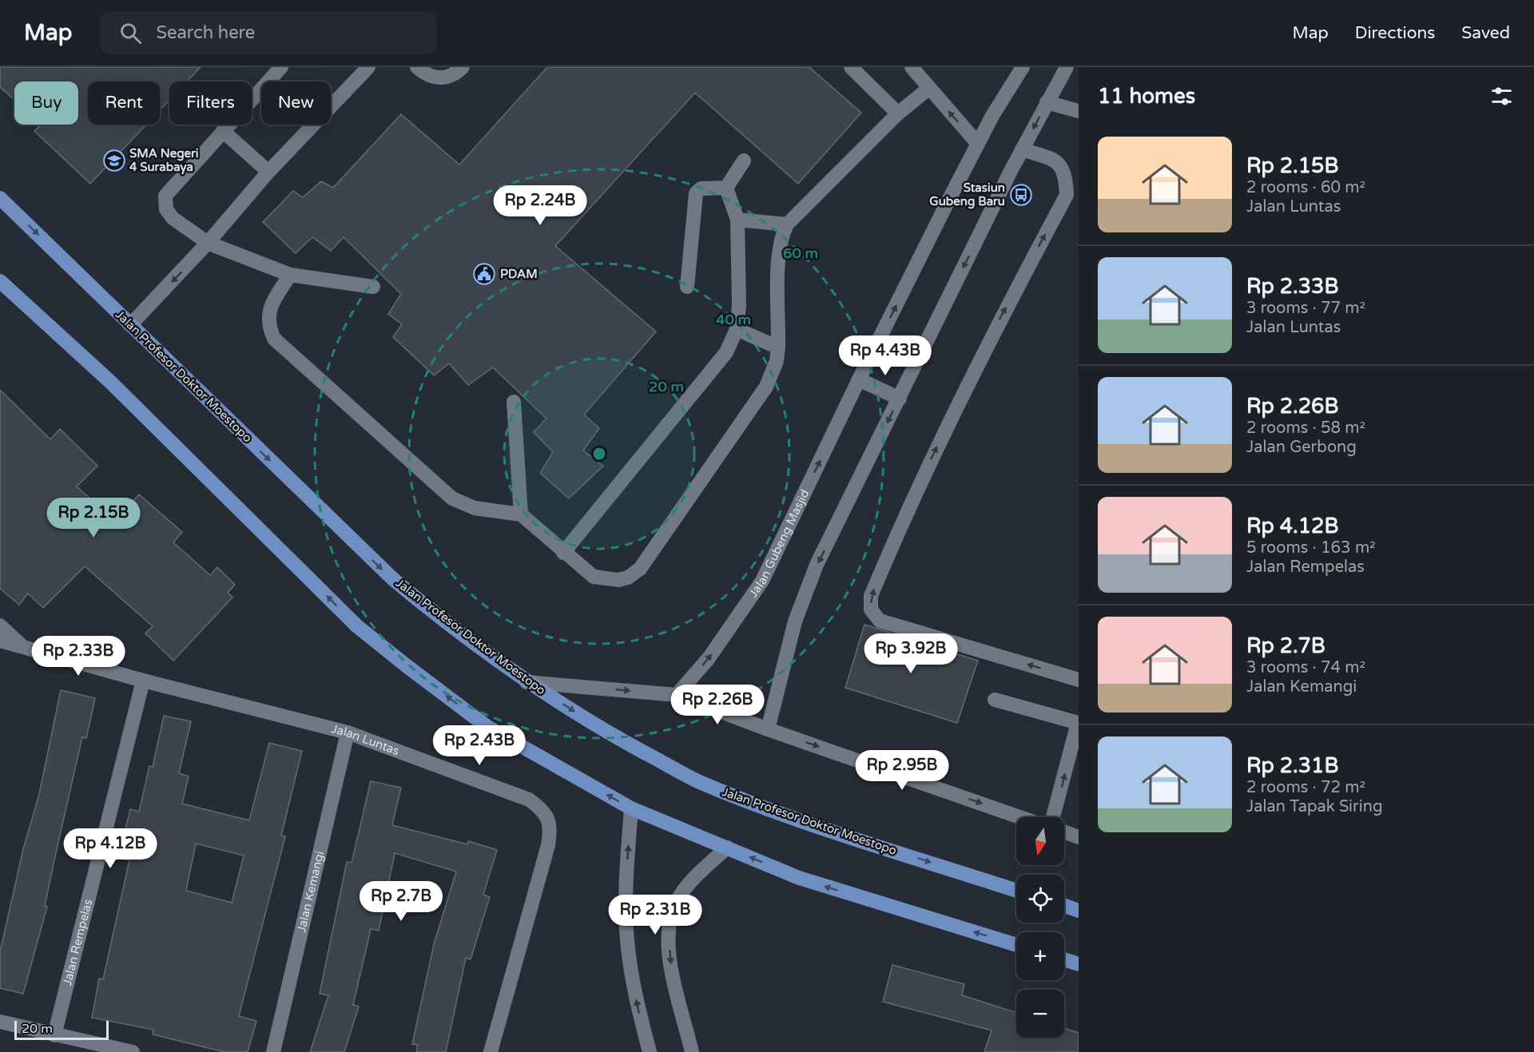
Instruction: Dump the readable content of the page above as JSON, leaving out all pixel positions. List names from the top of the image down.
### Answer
{
  "streets": {
    "main road": ["Jalan Profesor Doktor Moestopo"],
    "street": [
      "Jalan Gubeng Masjid",
      "Jalan Luntas",
      "Jalan Kemangi",
      "Jalan Rempelas"
    ]
  },
  "crossings": [
    ["Jalan Luntas", "Jalan Kemangi"],
    ["Jalan Luntas", "Jalan Rempelas"]
  ],
  "places": {
    "school or university": ["SMA Negeri 4 Surabaya"],
    "bus stop": ["Stasiun Gubeng Baru"],
    "public building": ["PDAM"]
  },
  "scale_bar": "20 m",
  "north": "bottom",
  "page": {
    "header": "Map",
    "search": "Search here",
    "nav": ["Map", "Directions", "Saved"],
    "heading": "11 homes",
    "chip": [
      "Buy",
      "Rent",
      "Filters",
      "New"
    ],
    "list": [
      {
        "name": "Rp 2.15B",
        "note": "2 rooms · 60 m² · Jalan Luntas"
      },
      {
        "name": "Rp 2.33B",
        "note": "3 rooms · 77 m² · Jalan Luntas"
      },
      {
        "name": "Rp 2.26B",
        "note": "2 rooms · 58 m² · Jalan Gerbong"
      },
      {
        "name": "Rp 4.12B",
        "note": "5 rooms · 163 m² · Jalan Rempelas"
      },
      {
        "name": "Rp 2.7B",
        "note": "3 rooms · 74 m² · Jalan Kemangi"
      },
      {
        "name": "Rp 2.31B",
        "note": "2 rooms · 72 m² · Jalan Tapak Siring"
      }
    ],
    "price": [
      "Rp 2.24B",
      "Rp 4.43B",
      "Rp 2.15B",
      "Rp 3.92B",
      "Rp 2.33B",
      "Rp 2.26B",
      "Rp 2.43B",
      "Rp 2.95B",
      "Rp 4.12B",
      "Rp 2.7B",
      "Rp 2.31B"
    ],
    "map_buttons": ["+", "−"],
    "scale": "20 m"
  },
  "rings": ["60 m", "40 m", "20 m"]
}
